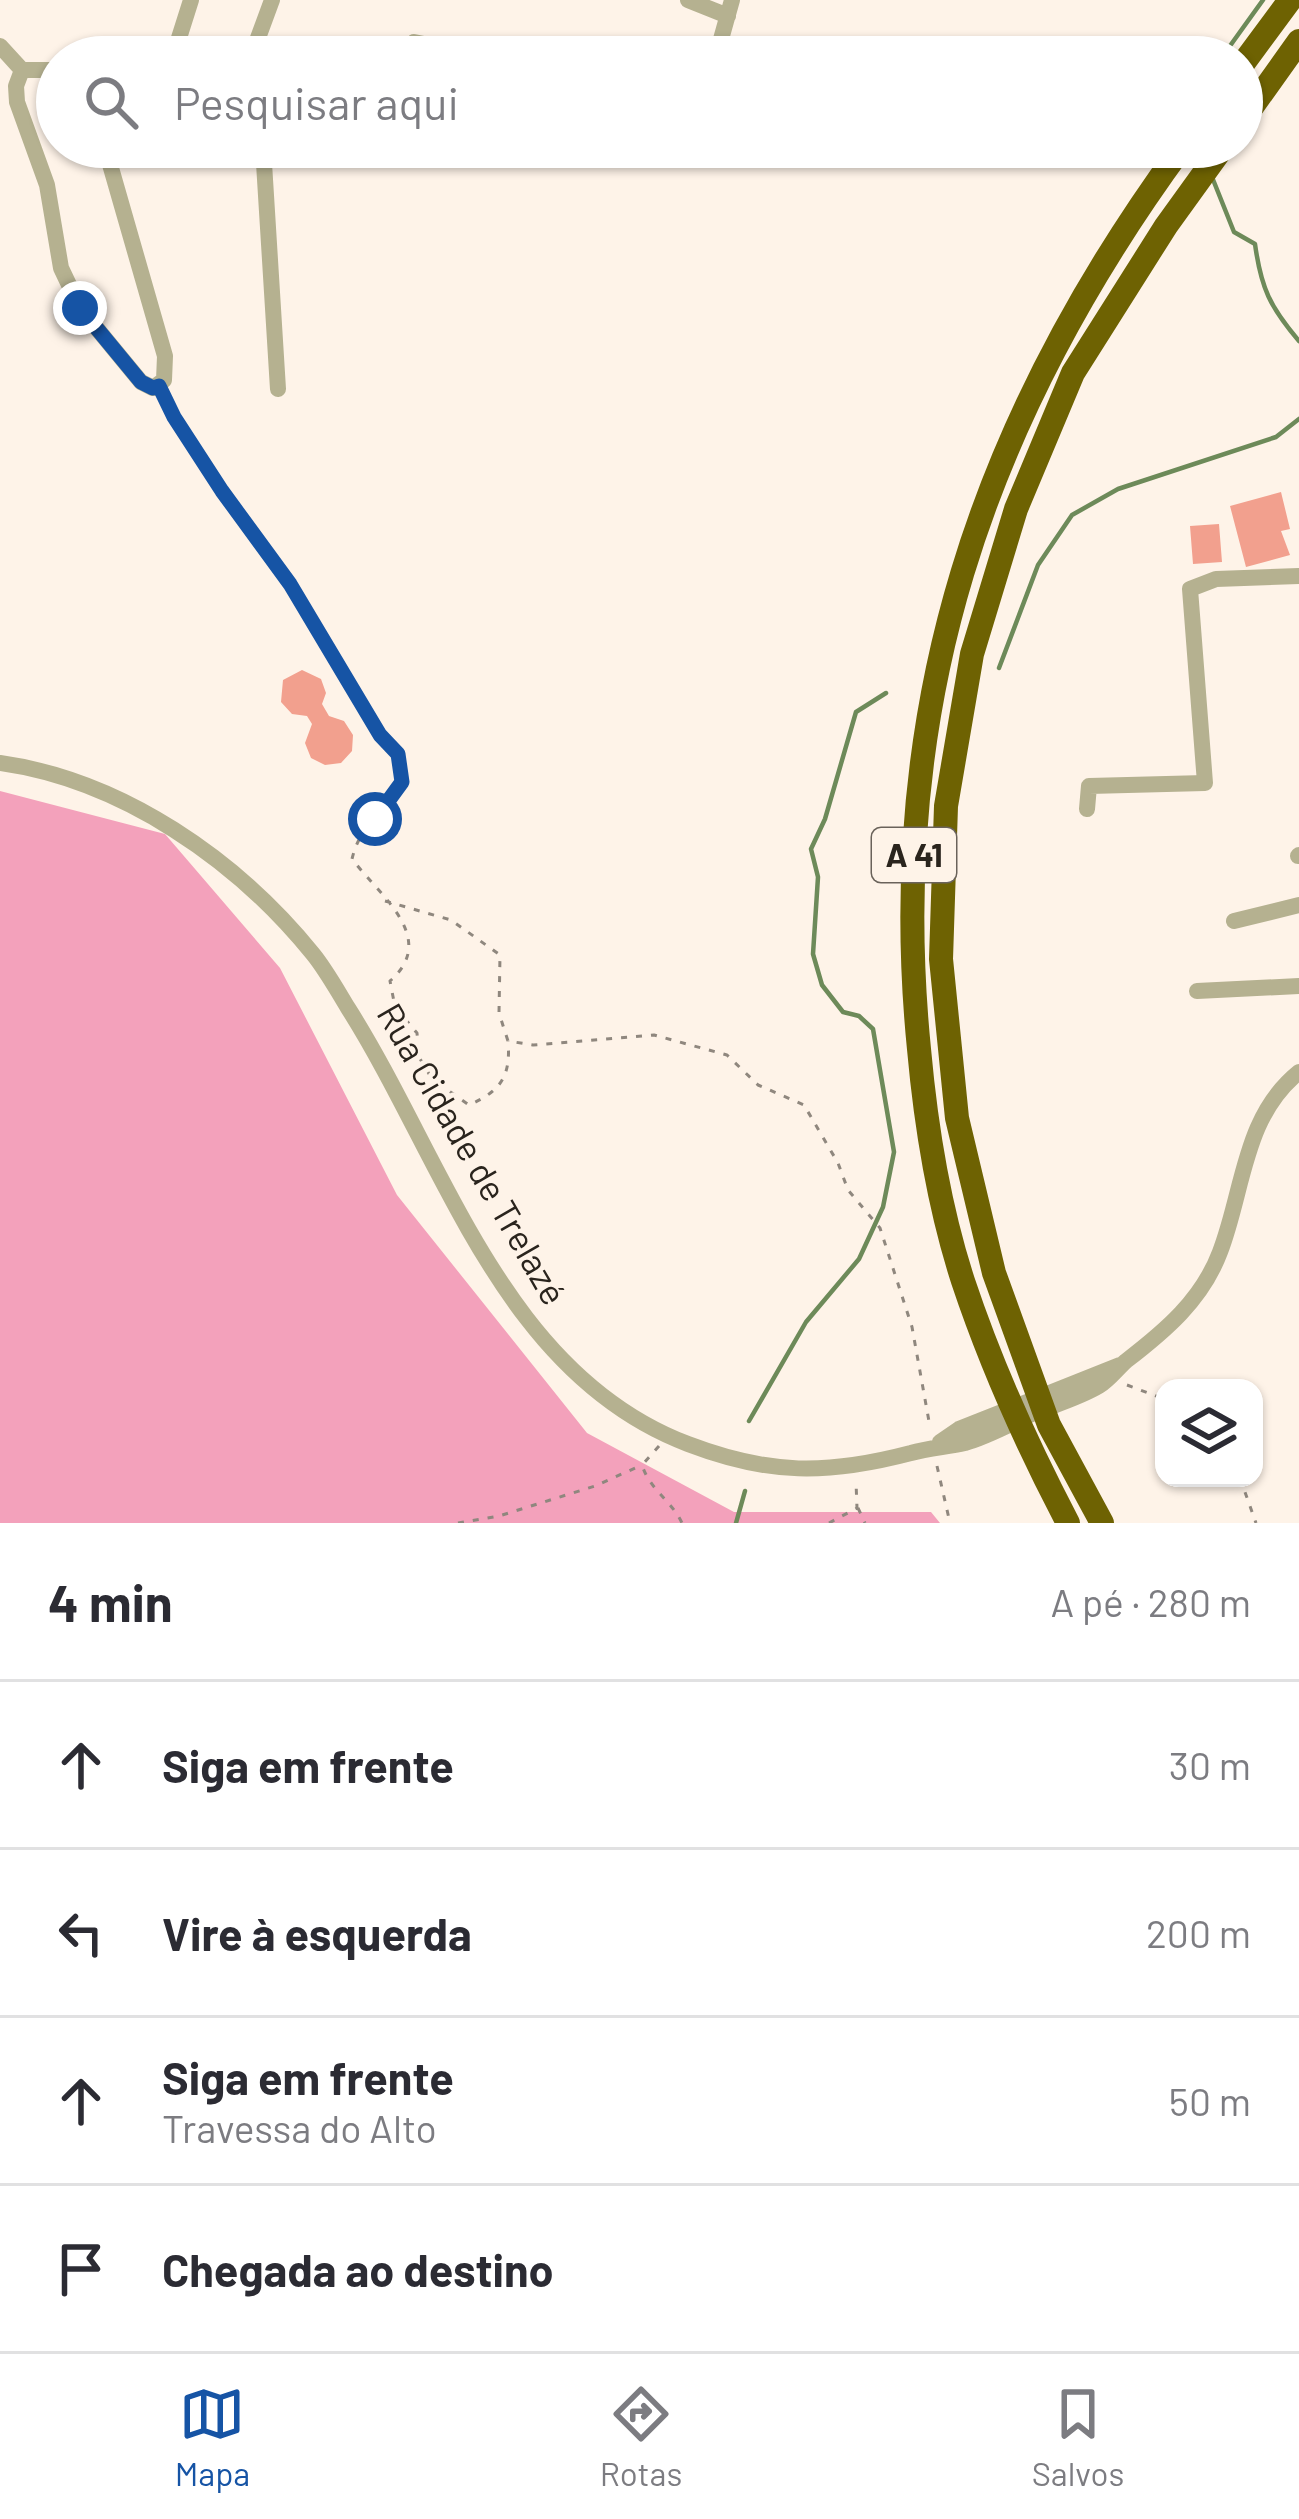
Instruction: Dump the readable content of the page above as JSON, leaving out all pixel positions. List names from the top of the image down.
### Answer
{
  "streets": {
    "highway": ["A 41"],
    "street": ["Rua Cidade de Trelazé"]
  },
  "page": {
    "search": "Pesquisar aqui",
    "heading": ["4 min", "A pé · 280 m"],
    "list": [
      ["Siga em frente", "30 m"],
      ["Vire à esquerda", "200 m"],
      ["Siga em frente", "Travessa do Alto", "50 m"],
      "Chegada ao destino"
    ],
    "nav": ["Mapa", "Rotas", "Salvos"]
  }
}
